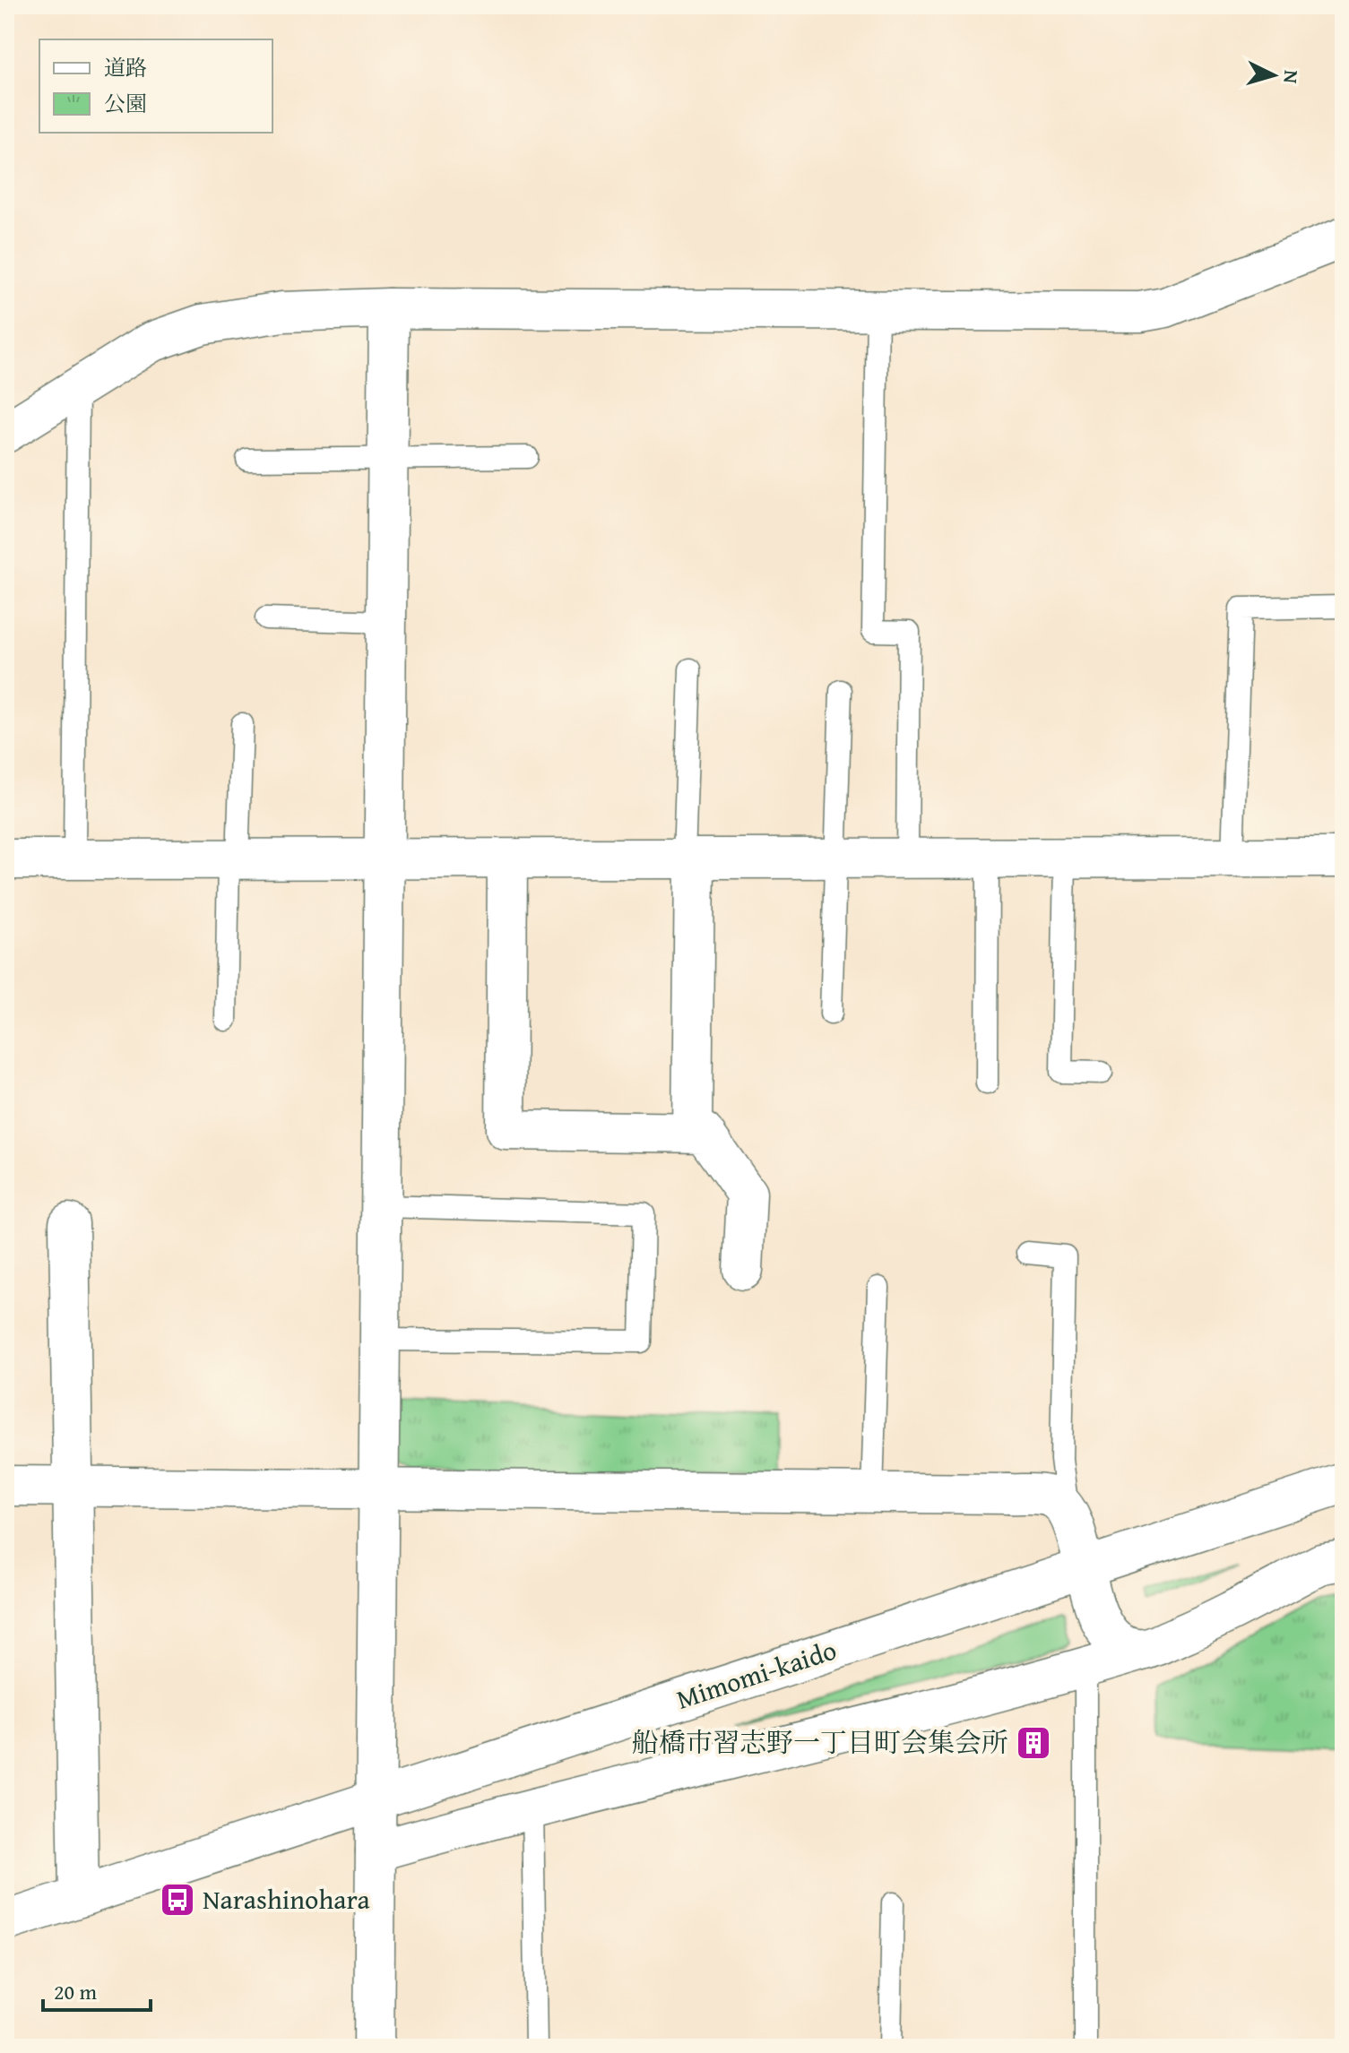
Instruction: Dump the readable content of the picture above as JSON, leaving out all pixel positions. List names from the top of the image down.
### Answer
{
  "streets": {
    "street": ["Mimomi-kaido"]
  },
  "places": {
    "building": ["船橋市習志野一丁目町会集会所"],
    "bus stop": ["Narashinohara"]
  },
  "legend": ["道路", "公園"],
  "scale_bar": "20 m",
  "north": "right"
}
